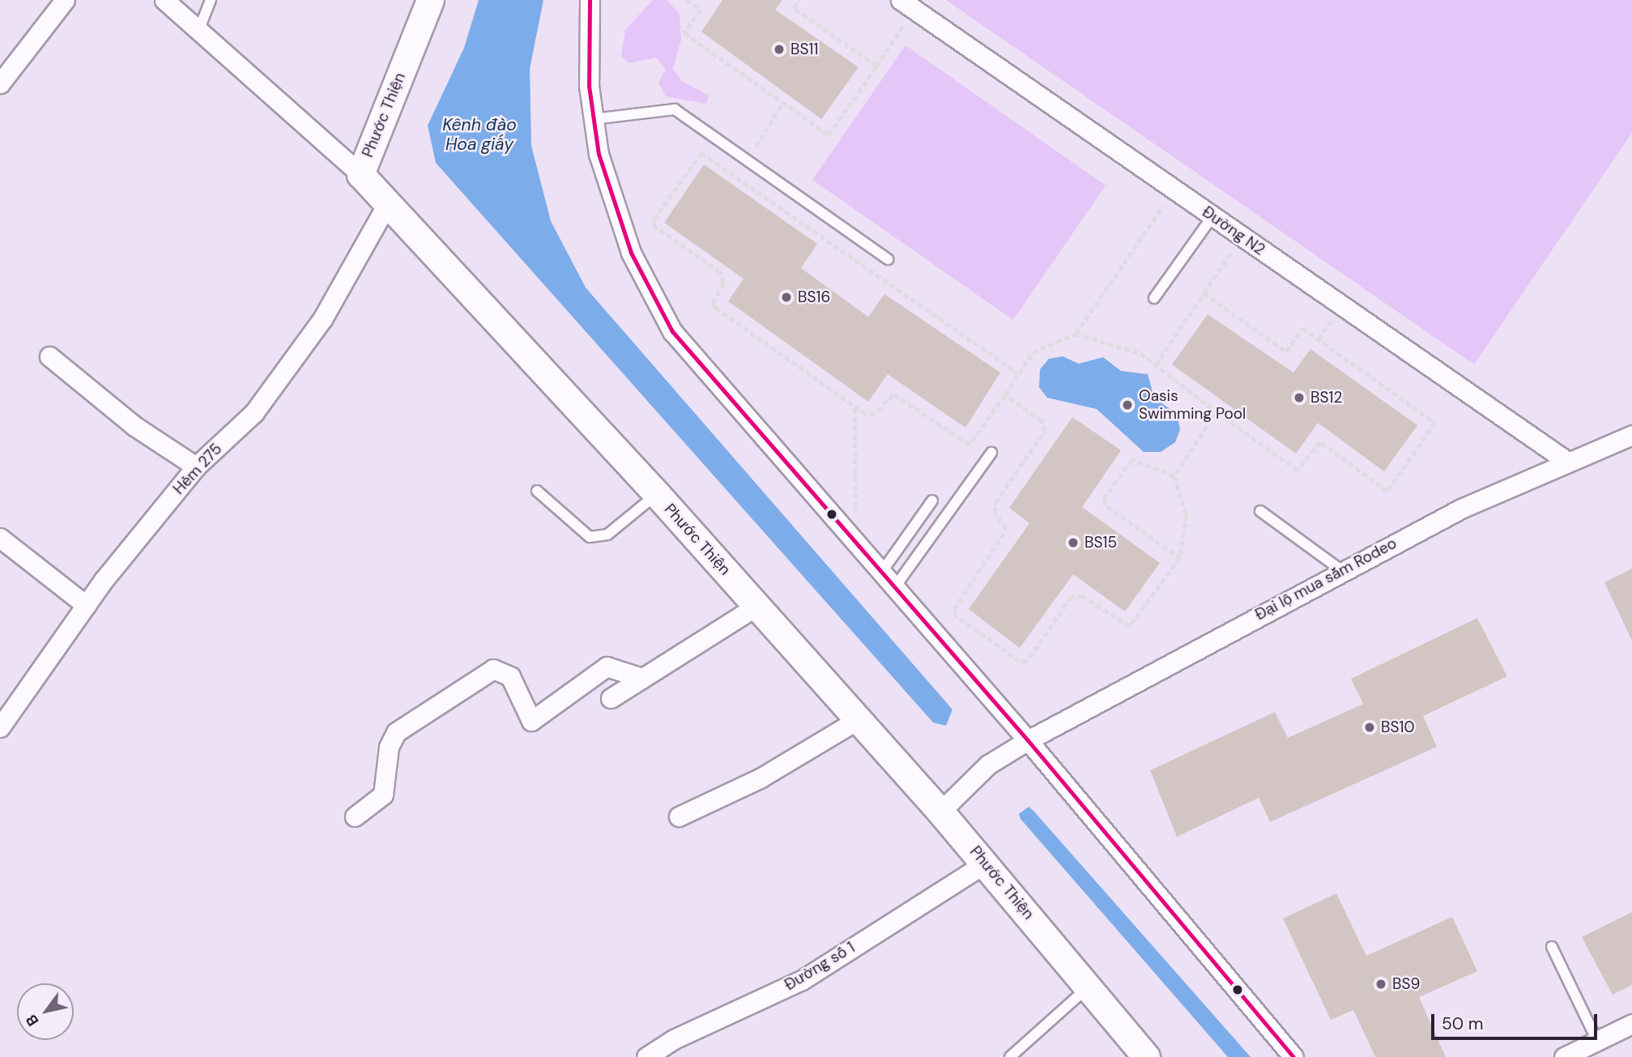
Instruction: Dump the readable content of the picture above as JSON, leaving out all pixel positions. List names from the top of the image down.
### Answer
{
  "streets": {
    "street": [
      "Phước Thiện",
      "Đường N2",
      "Hẻm 275",
      "Đại lộ mua sắm Rodeo",
      "Đường số 1"
    ]
  },
  "crossings": [
    ["Phước Thiện", "Hẻm 275"],
    ["Phước Thiện", "Đại lộ mua sắm Rodeo"],
    ["Phước Thiện", "Đường số 1"],
    ["Đường N2", "Đại lộ mua sắm Rodeo"]
  ],
  "water": ["Kênh đào Hoa giấy"],
  "places": [
    "BS11",
    "BS16",
    "BS12",
    "Oasis Swimming Pool",
    "BS15",
    "BS10",
    "BS9"
  ],
  "scale_bar": "50 m",
  "north": "bottom left"
}
